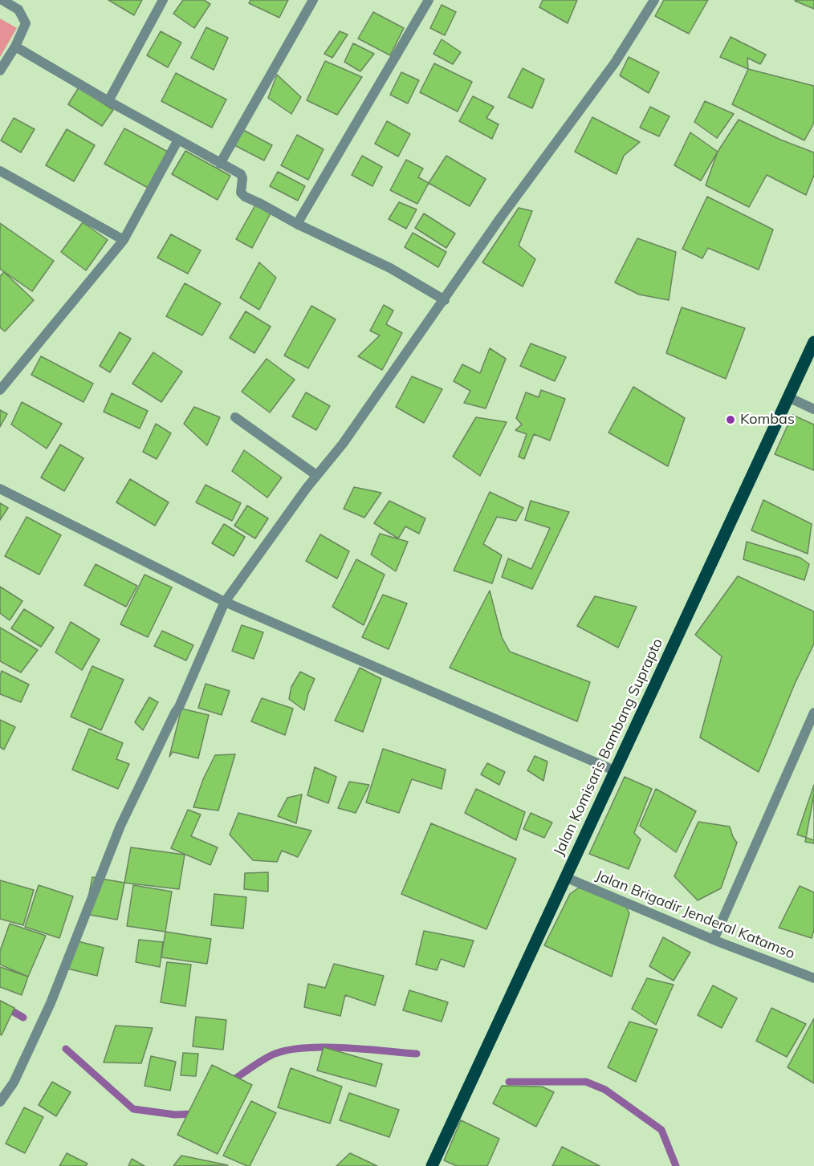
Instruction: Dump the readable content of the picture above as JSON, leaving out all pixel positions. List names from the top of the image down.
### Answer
{
  "streets": {
    "main road": ["Jalan Komisaris Bambang Suprapto"],
    "street": ["Jalan Brigadir Jenderal Katamso"]
  },
  "crossings": [
    ["Jalan Komisaris Bambang Suprapto", "Jalan Brigadir Jenderal Katamso"]
  ],
  "places": ["Kombas"]
}
